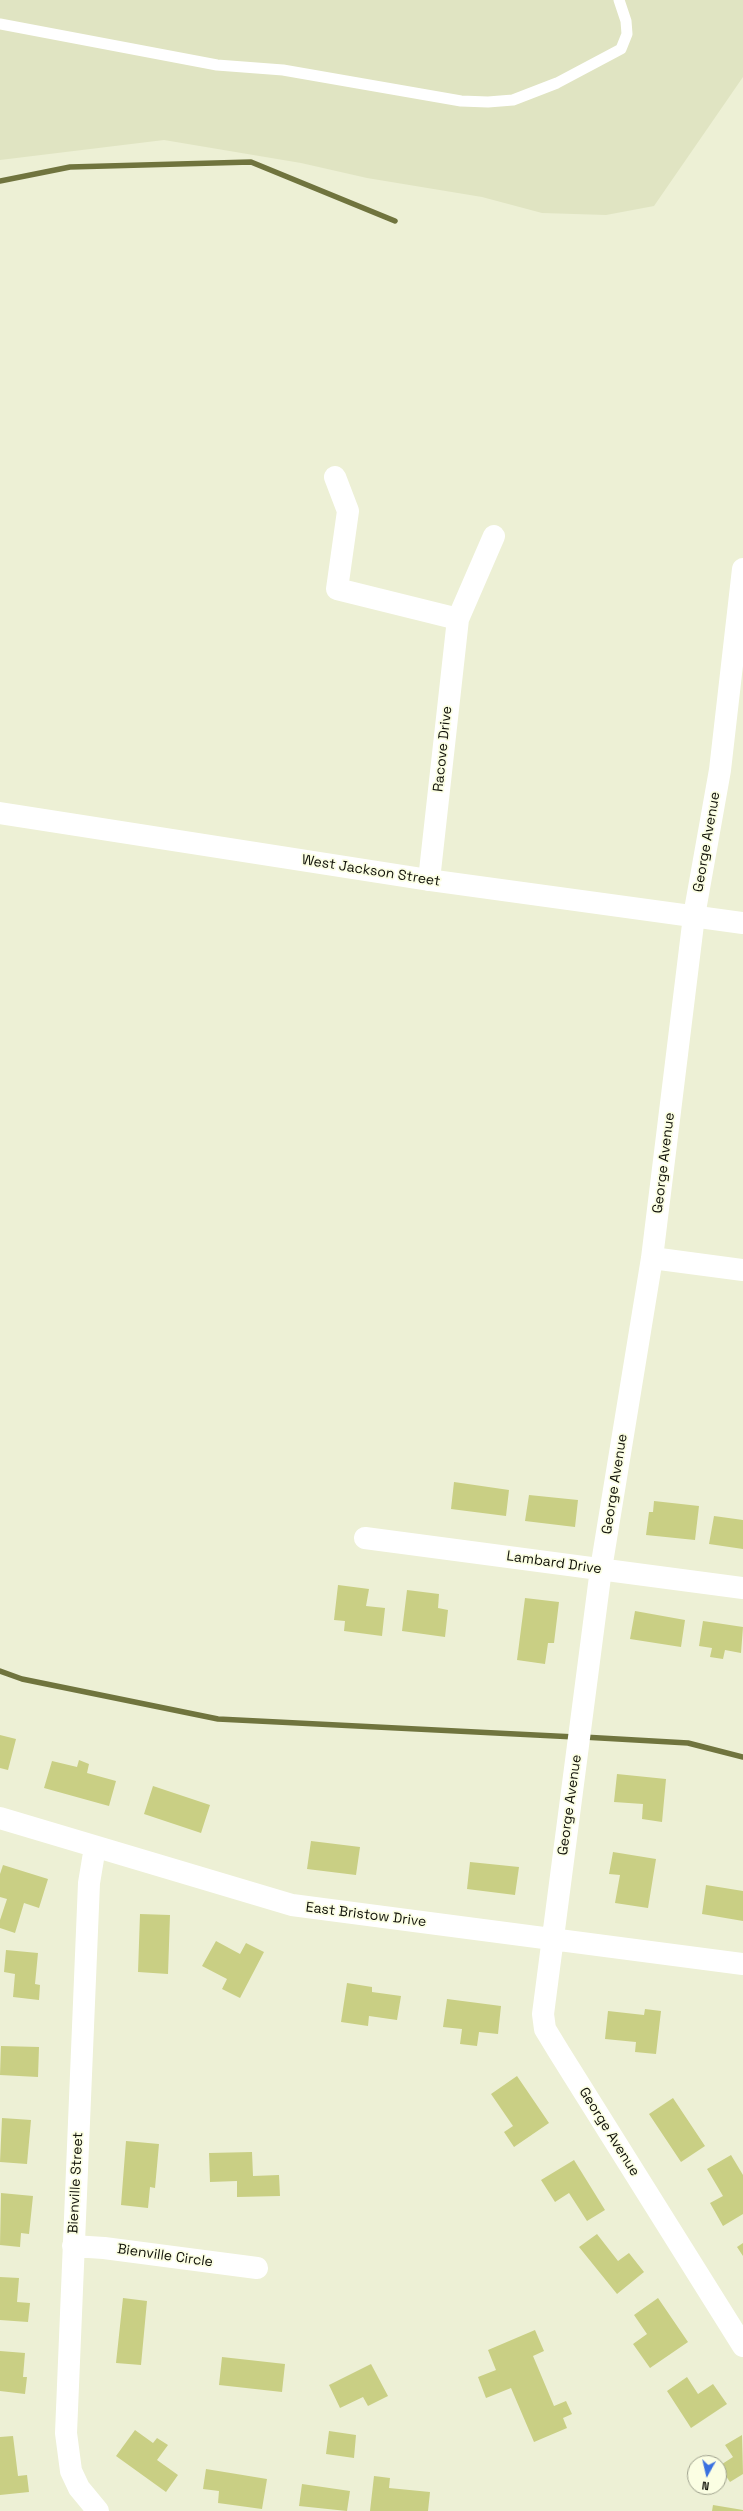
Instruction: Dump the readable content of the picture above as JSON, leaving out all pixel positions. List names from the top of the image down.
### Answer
{
  "streets": {
    "street": [
      "Racove Drive",
      "George Avenue",
      "West Jackson Street",
      "Lambard Drive",
      "East Bristow Drive",
      "Bienville Street",
      "Bienville Circle"
    ]
  },
  "crossings": [
    ["Racove Drive", "West Jackson Street"],
    ["George Avenue", "West Jackson Street"],
    ["George Avenue", "Lambard Drive"],
    ["George Avenue", "East Bristow Drive"],
    ["East Bristow Drive", "Bienville Street"],
    ["Bienville Street", "Bienville Circle"]
  ],
  "north": "bottom"
}
